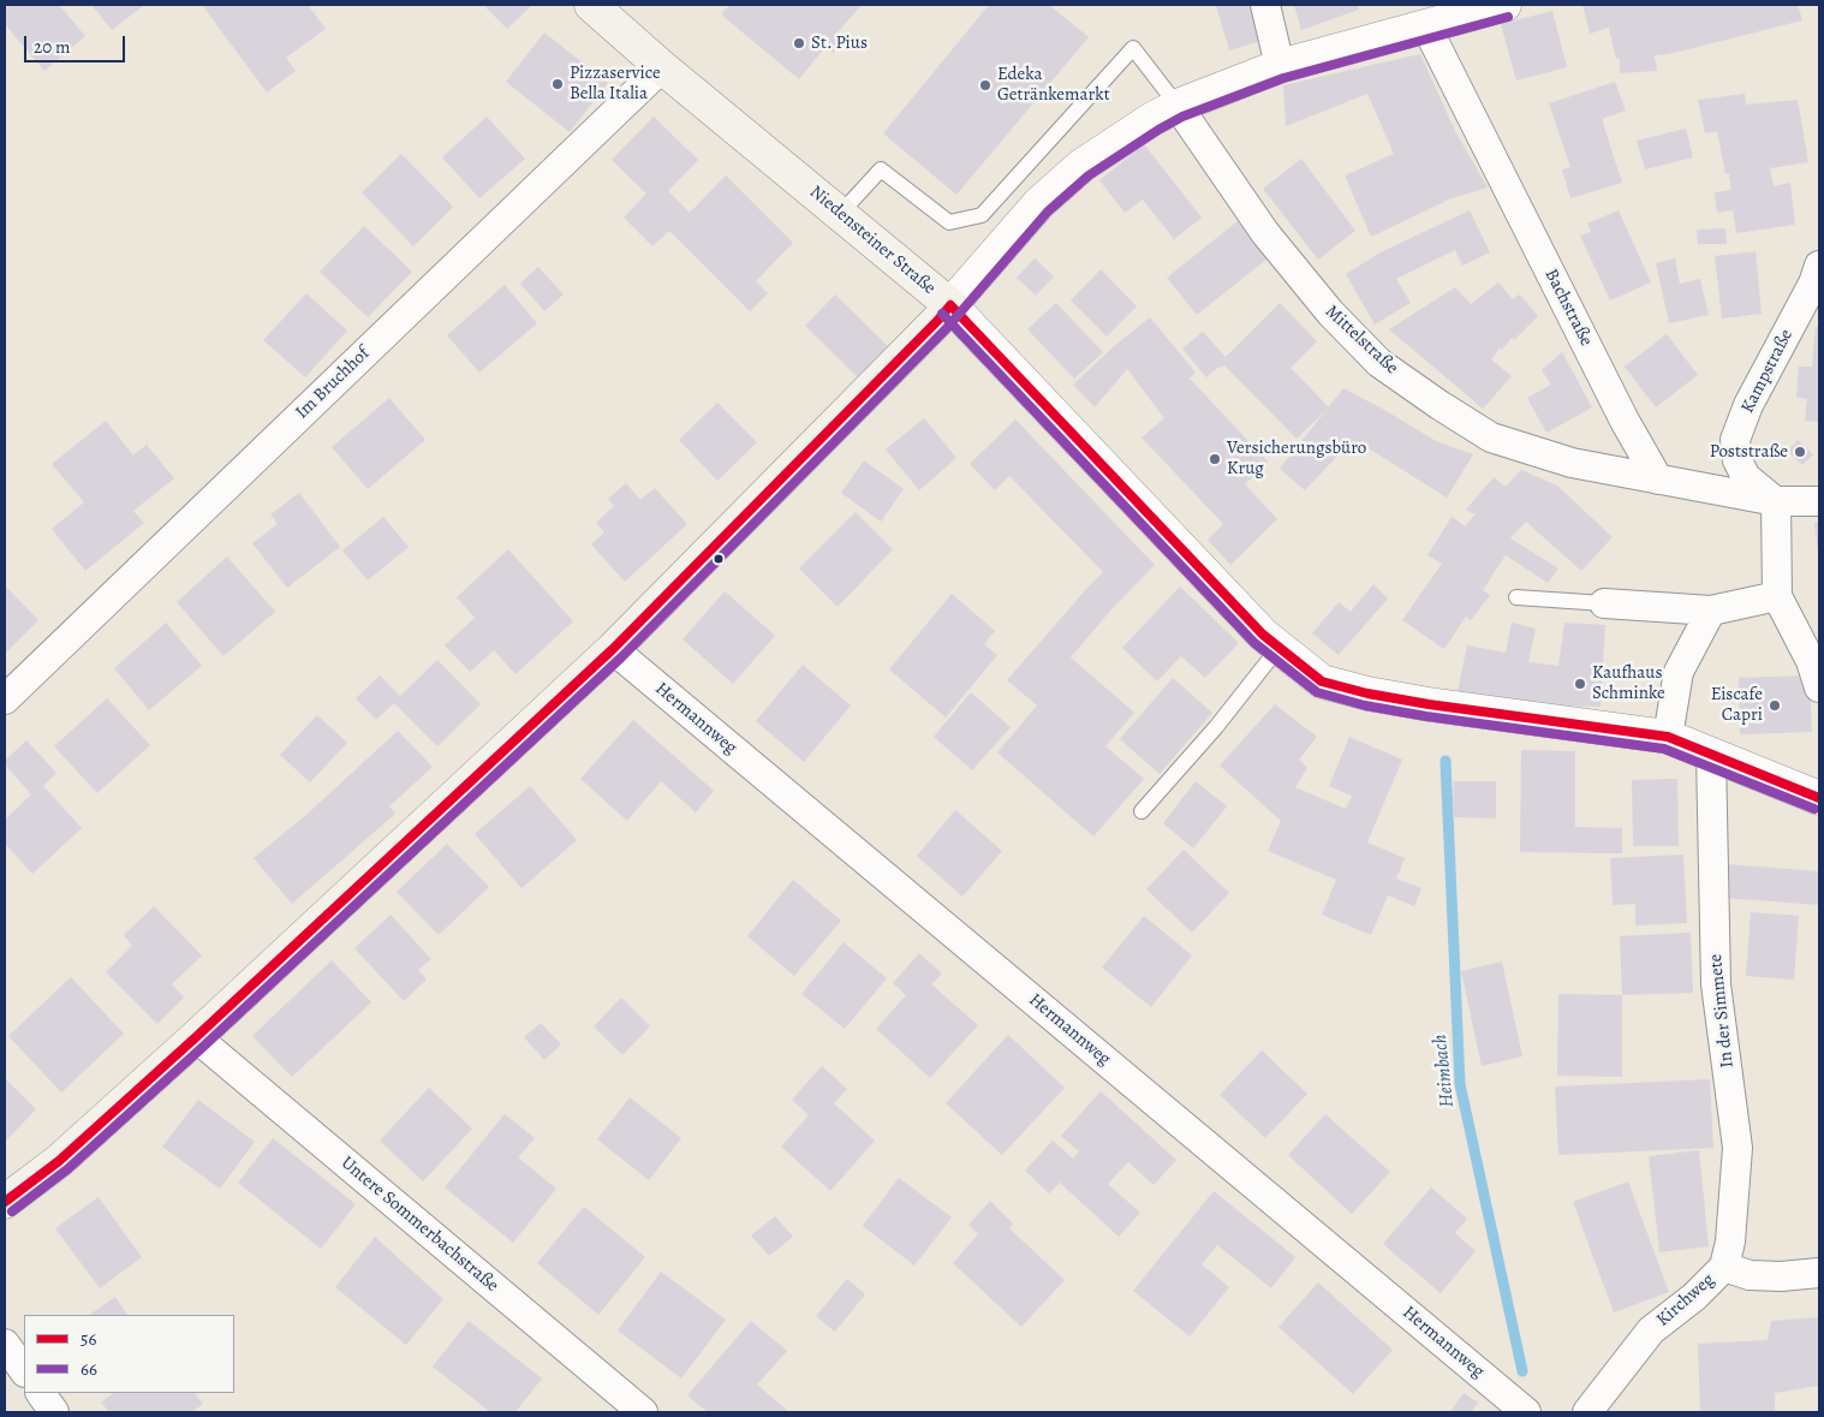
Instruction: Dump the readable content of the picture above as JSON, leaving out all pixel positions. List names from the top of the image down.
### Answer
{
  "streets": {
    "main road": ["Niedensteiner Straße"],
    "street": [
      "Bachstraße",
      "Mittelstraße",
      "Kampstraße",
      "Im Bruchhof",
      "Hermannweg",
      "In der Simmete",
      "Untere Sommerbachstraße",
      "Kirchweg"
    ]
  },
  "crossings": [
    ["Niedensteiner Straße", "Im Bruchhof"],
    ["Niedensteiner Straße", "In der Simmete"],
    ["Bachstraße", "Mittelstraße"],
    ["In der Simmete", "Kirchweg"]
  ],
  "water": ["Heimbach"],
  "places": [
    "St. Pius",
    "Pizzaservice Bella Italia",
    "Edeka Getränkemarkt",
    "Poststraße",
    "Versicherungsbüro Krug",
    "Kaufhaus Schminke",
    "Eiscafe Capri"
  ],
  "lines": ["transit line 66", "transit line 56"],
  "legend": ["56", "66"],
  "scale_bar": "20 m"
}
